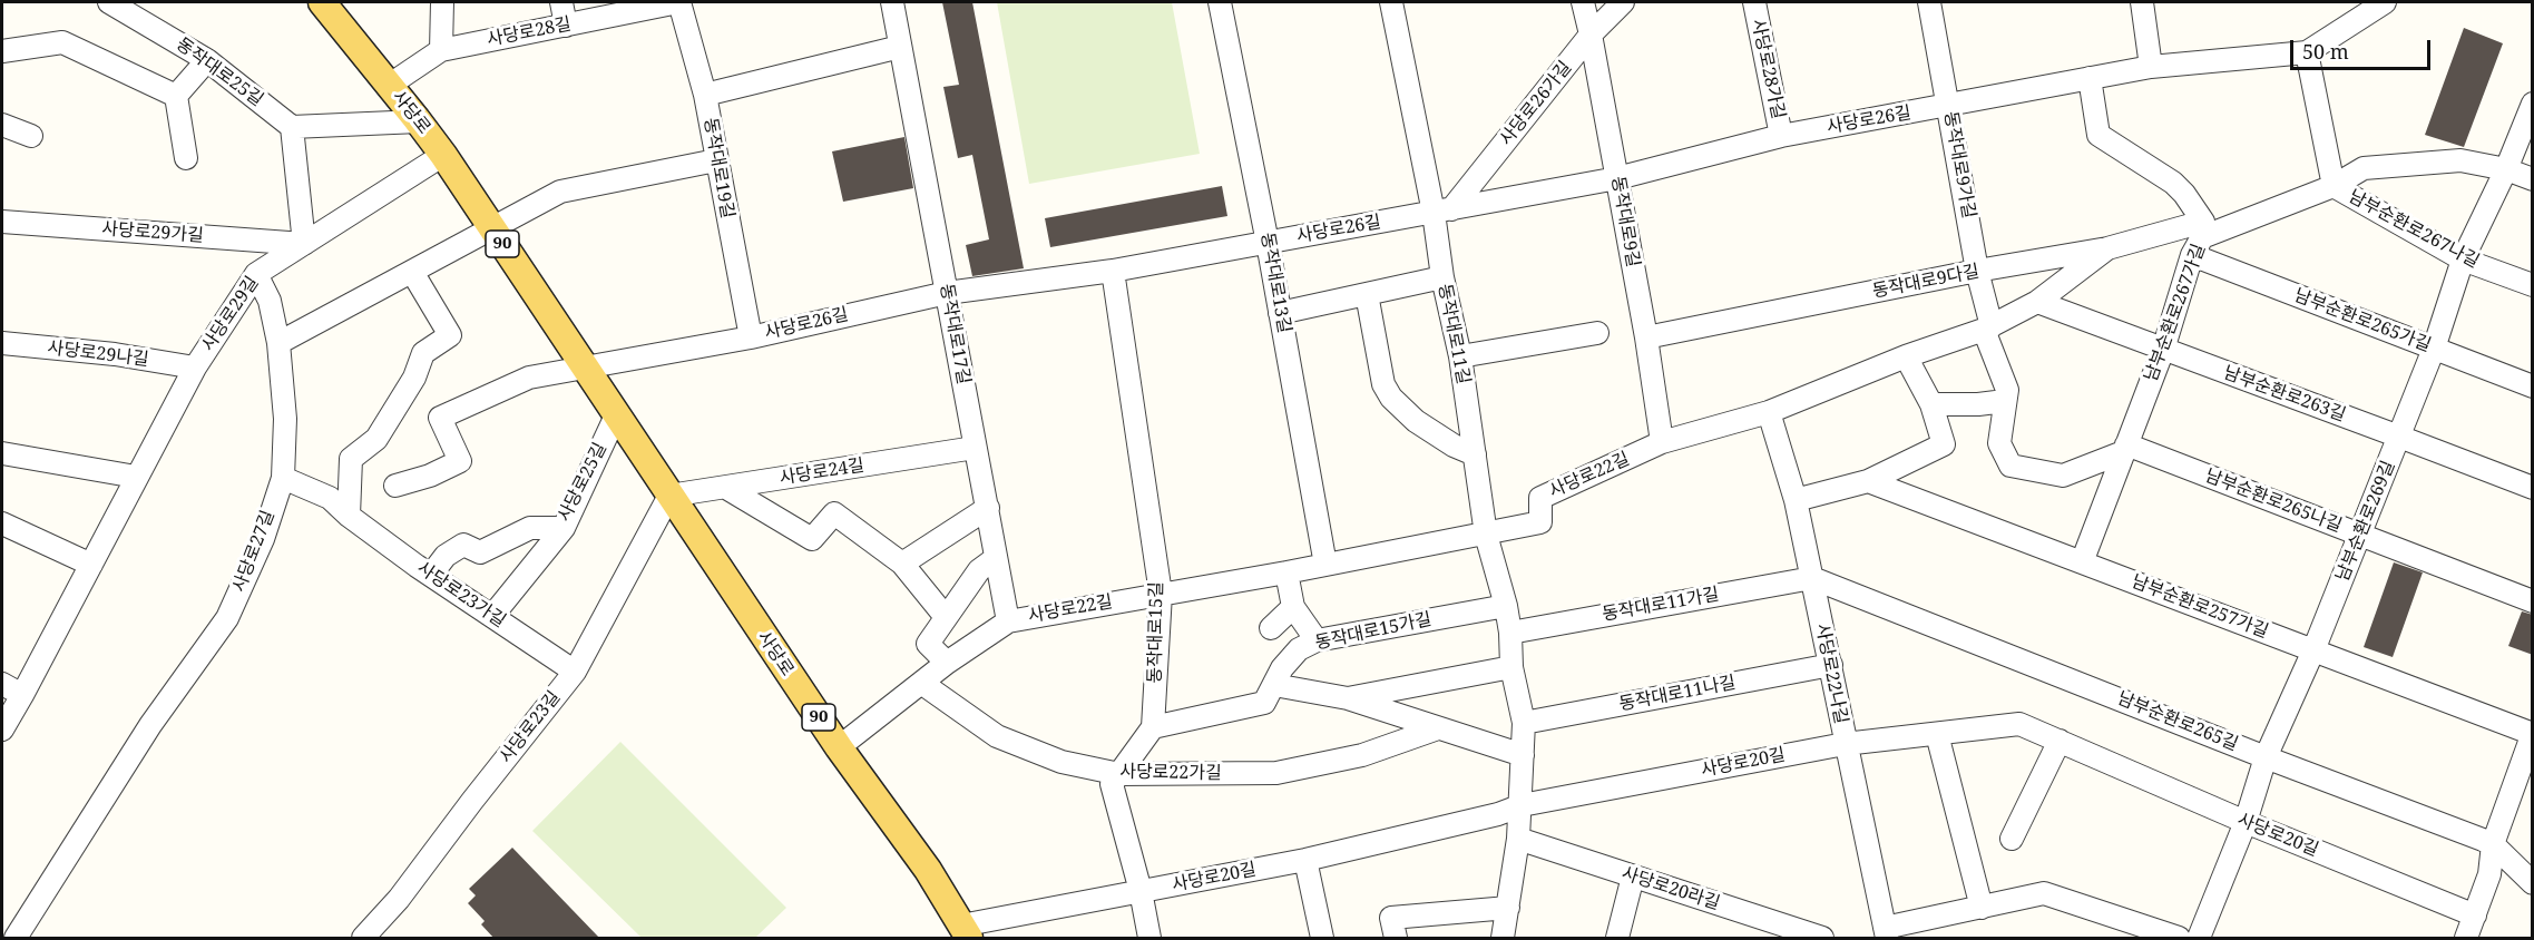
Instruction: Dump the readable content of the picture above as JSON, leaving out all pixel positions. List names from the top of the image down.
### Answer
{
  "streets": {
    "main road": ["사당로", "90"],
    "street": [
      "사당로28길",
      "사당로28가길",
      "동작대로25길",
      "사당로26가길",
      "사당로26길",
      "동작대로9가길",
      "동작대로19길",
      "동작대로9길",
      "남부순환로267나길",
      "사당로29가길",
      "동작대로9다길",
      "동작대로13길",
      "남부순환로267가길",
      "사당로29길",
      "남부순환로265가길",
      "동작대로17길",
      "동작대로11길",
      "사당로29나길",
      "남부순환로263길",
      "사당로24길",
      "사당로22길",
      "사당로25길",
      "남부순환로265나길",
      "남부순환로269길",
      "사당로27길",
      "사당로23가길",
      "동작대로11가길",
      "남부순환로257가길",
      "동작대로15가길",
      "동작대로15길",
      "사당로22나길",
      "동작대로11나길",
      "남부순환로265길",
      "사당로23길",
      "사당로20길",
      "사당로22가길",
      "사당로20라길"
    ]
  },
  "crossings": [
    ["사당로28길", "사당로"],
    ["사당로28길", "동작대로19길"],
    ["사당로28가길", "사당로26길"],
    ["사당로26가길", "사당로26길"],
    ["사당로26가길", "동작대로9길"],
    ["사당로26가길", "동작대로11길"],
    ["사당로", "사당로26길"],
    ["사당로", "사당로29길"],
    ["사당로", "사당로24길"],
    ["사당로", "사당로22길"],
    ["사당로", "사당로25길"],
    ["사당로", "사당로23길"],
    ["사당로", "사당로20길"],
    ["사당로26길", "동작대로9가길"],
    ["사당로26길", "동작대로19길"],
    ["사당로26길", "동작대로9길"],
    ["사당로26길", "동작대로9다길"],
    ["사당로26길", "동작대로13길"],
    ["사당로26길", "동작대로17길"],
    ["사당로26길", "동작대로11길"],
    ["사당로26길", "동작대로15길"],
    ["동작대로9가길", "동작대로9다길"],
    ["동작대로9가길", "사당로22길"],
    ["동작대로9길", "동작대로9다길"],
    ["동작대로9길", "사당로22길"],
    ["남부순환로267나길", "남부순환로267가길"],
    ["남부순환로267나길", "남부순환로269길"],
    ["사당로29가길", "사당로29길"],
    ["동작대로9다길", "사당로22길"],
    ["동작대로13길", "사당로22길"],
    ["남부순환로267가길", "남부순환로265가길"],
    ["남부순환로267가길", "남부순환로263길"],
    ["남부순환로267가길", "남부순환로265나길"],
    ["남부순환로267가길", "남부순환로269길"],
    ["남부순환로267가길", "남부순환로257가길"],
    ["사당로29길", "사당로29나길"],
    ["사당로29길", "사당로27길"],
    ["남부순환로265가길", "남부순환로269길"],
    ["동작대로17길", "사당로24길"],
    ["동작대로17길", "사당로22길"],
    ["동작대로11길", "사당로22길"],
    ["동작대로11길", "동작대로11가길"],
    ["동작대로11길", "동작대로15가길"],
    ["동작대로11길", "동작대로11나길"],
    ["동작대로11길", "사당로20길"],
    ["동작대로11길", "사당로20라길"],
    ["남부순환로263길", "사당로22길"],
    ["남부순환로263길", "남부순환로269길"],
    ["사당로24길", "사당로23길"],
    ["사당로22길", "동작대로15길"],
    ["사당로22길", "사당로22나길"],
    ["사당로22길", "사당로22가길"],
    ["사당로25길", "사당로23가길"],
    ["남부순환로265나길", "남부순환로269길"],
    ["남부순환로269길", "남부순환로257가길"],
    ["남부순환로269길", "남부순환로265길"],
    ["남부순환로269길", "사당로20길"],
    ["사당로27길", "사당로23가길"],
    ["사당로23가길", "사당로23길"],
    ["동작대로11가길", "사당로22나길"],
    ["동작대로11가길", "남부순환로265길"],
    ["동작대로15가길", "동작대로15길"],
    ["사당로22나길", "동작대로11나길"],
    ["사당로22나길", "남부순환로265길"],
    ["사당로22나길", "사당로20길"]
  ],
  "scale_bar": "50 m"
}
